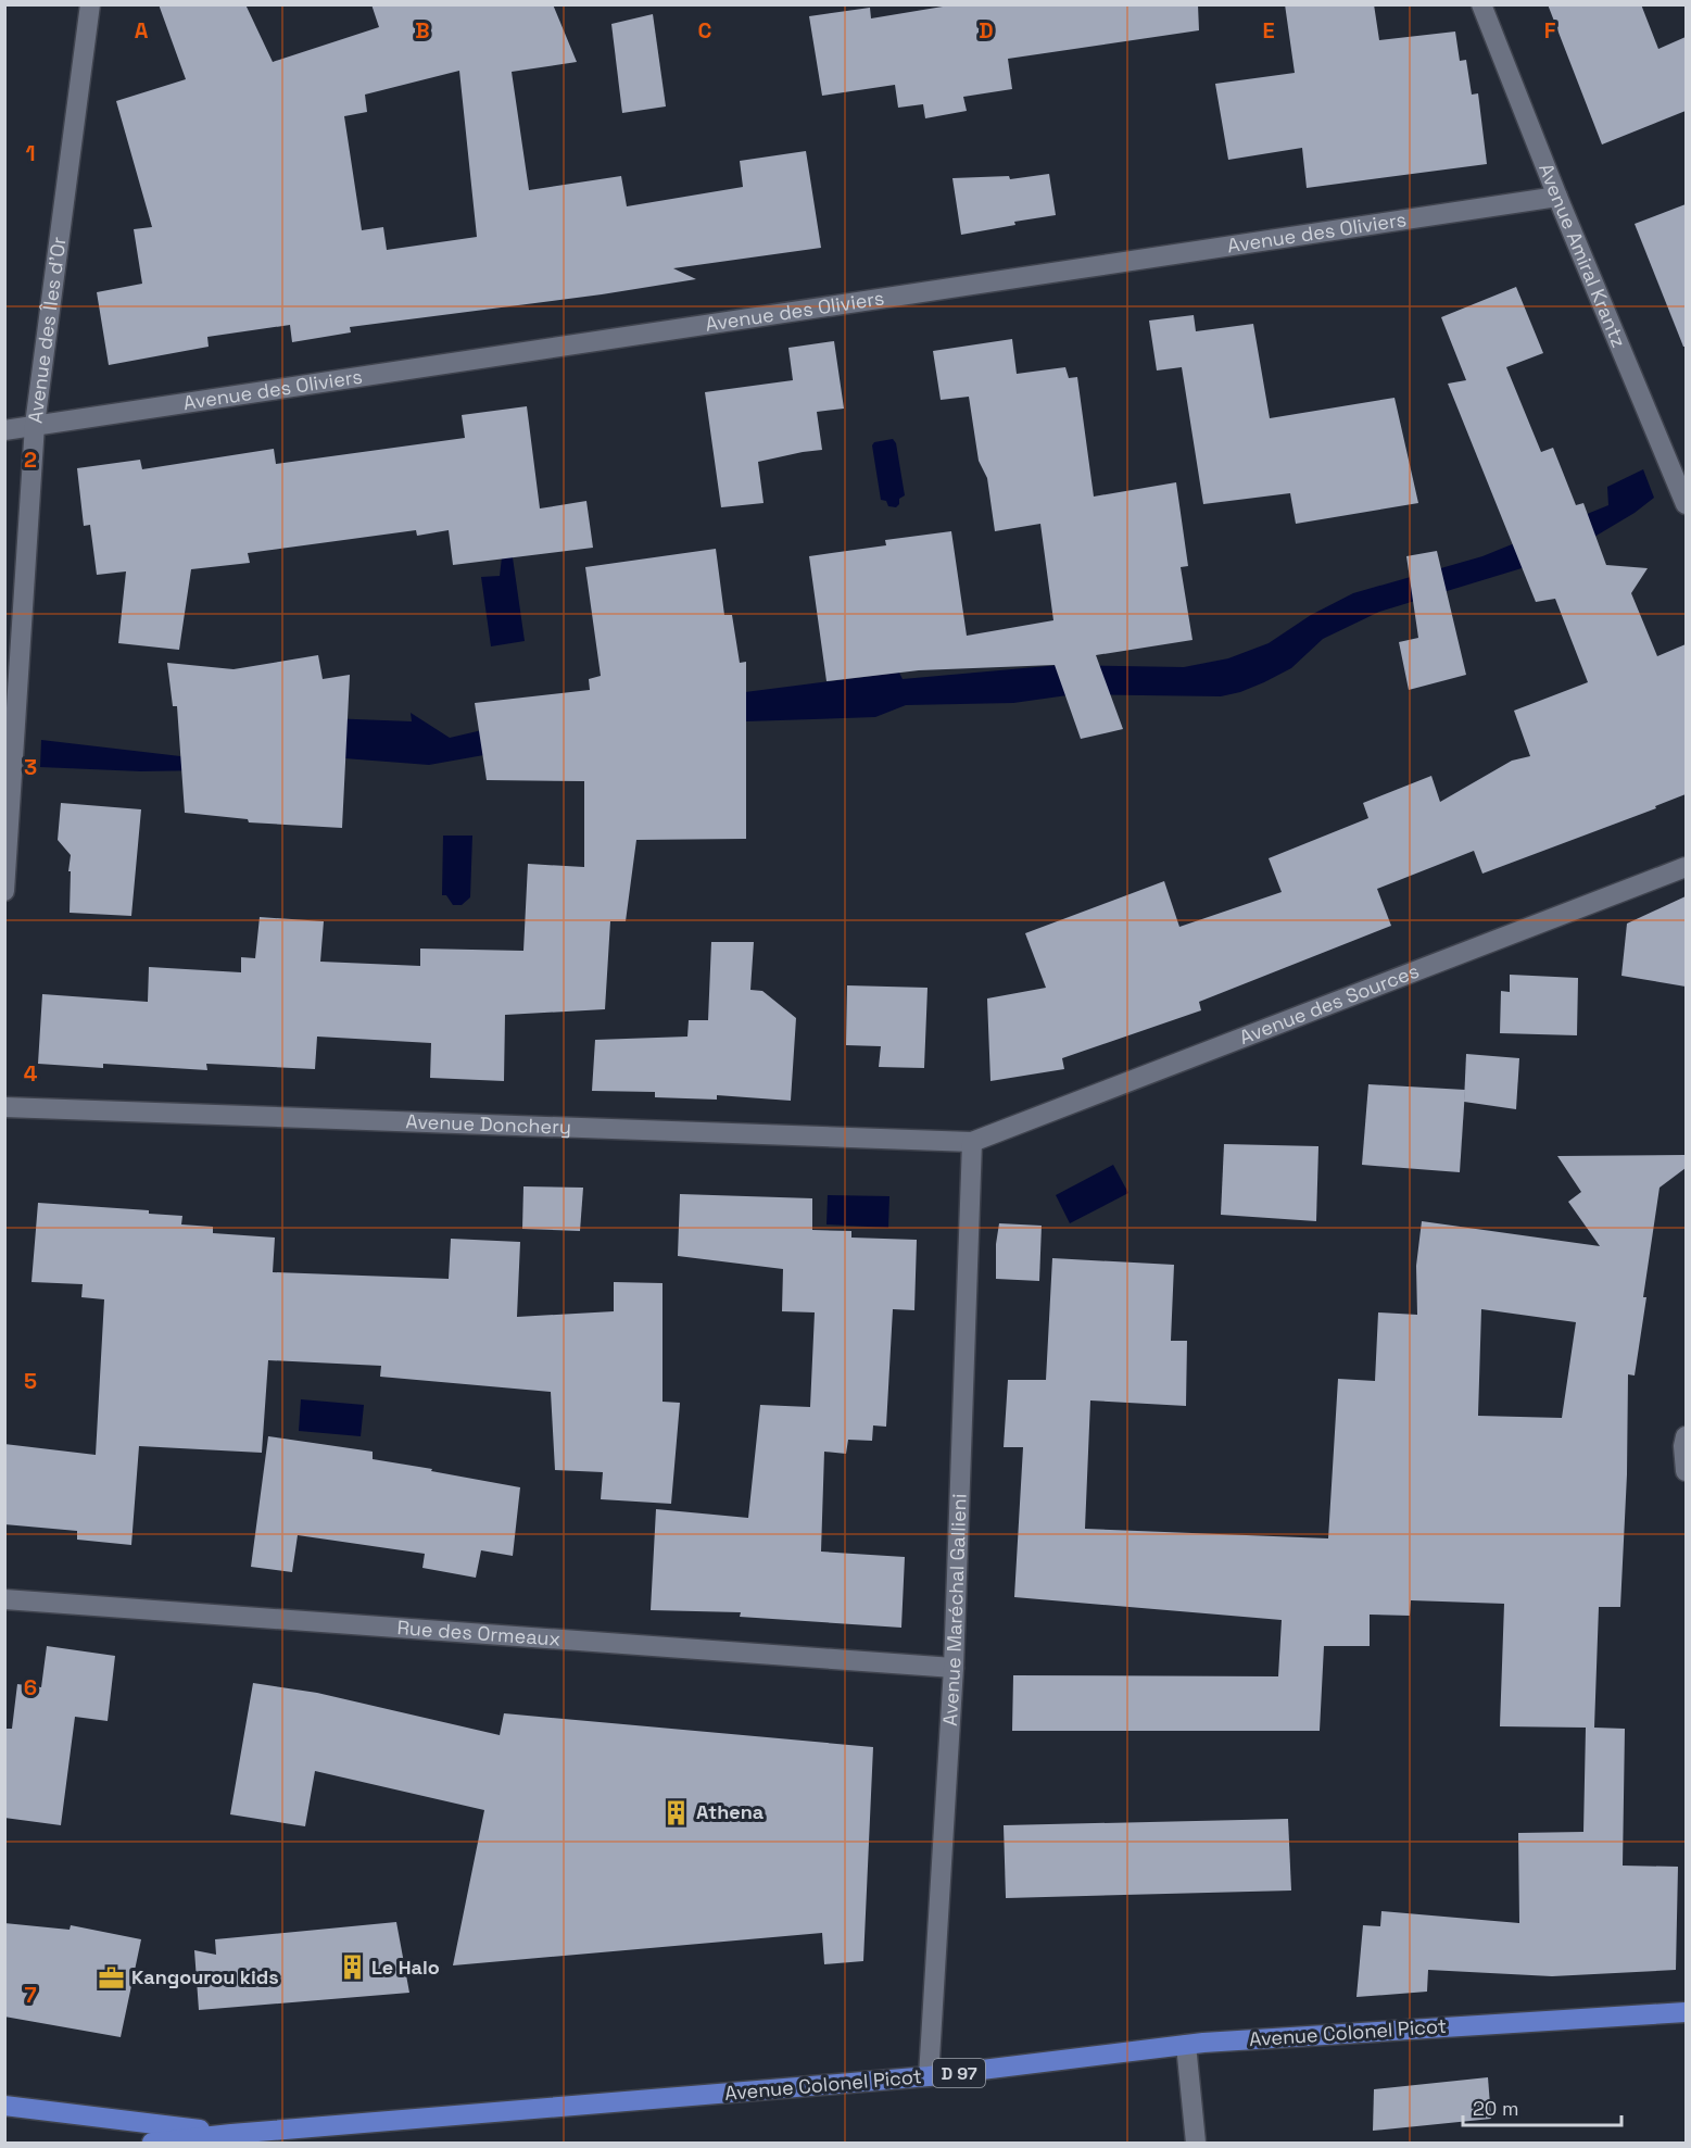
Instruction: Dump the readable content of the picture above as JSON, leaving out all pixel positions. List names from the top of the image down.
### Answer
{
  "streets": {
    "main road": ["Avenue Colonel Picot", "D 97"],
    "street": [
      "Avenue des Oliviers",
      "Avenue Amiral Krantz",
      "Avenue des Îles d'Or",
      "Avenue des Sources",
      "Avenue Donchery",
      "Avenue Maréchal Gallieni",
      "Rue des Ormeaux"
    ]
  },
  "crossings": [
    ["Avenue des Oliviers", "Avenue Amiral Krantz"],
    ["Avenue des Oliviers", "Avenue des Îles d'Or"],
    ["Avenue des Sources", "Avenue Donchery"],
    ["Avenue des Sources", "Avenue Maréchal Gallieni"],
    ["Avenue Donchery", "Avenue Maréchal Gallieni"],
    ["Avenue Maréchal Gallieni", "Rue des Ormeaux"],
    ["Avenue Maréchal Gallieni", "Avenue Colonel Picot"]
  ],
  "places": {
    "building": ["Athena", "Le Halo"],
    "office": ["Kangourou kids"]
  },
  "scale_bar": "20 m",
  "grid": {
    "columns": [
      "A",
      "B",
      "C",
      "D",
      "E",
      "F"
    ],
    "rows": [
      "1",
      "2",
      "3",
      "4",
      "5",
      "6",
      "7"
    ]
  }
}
